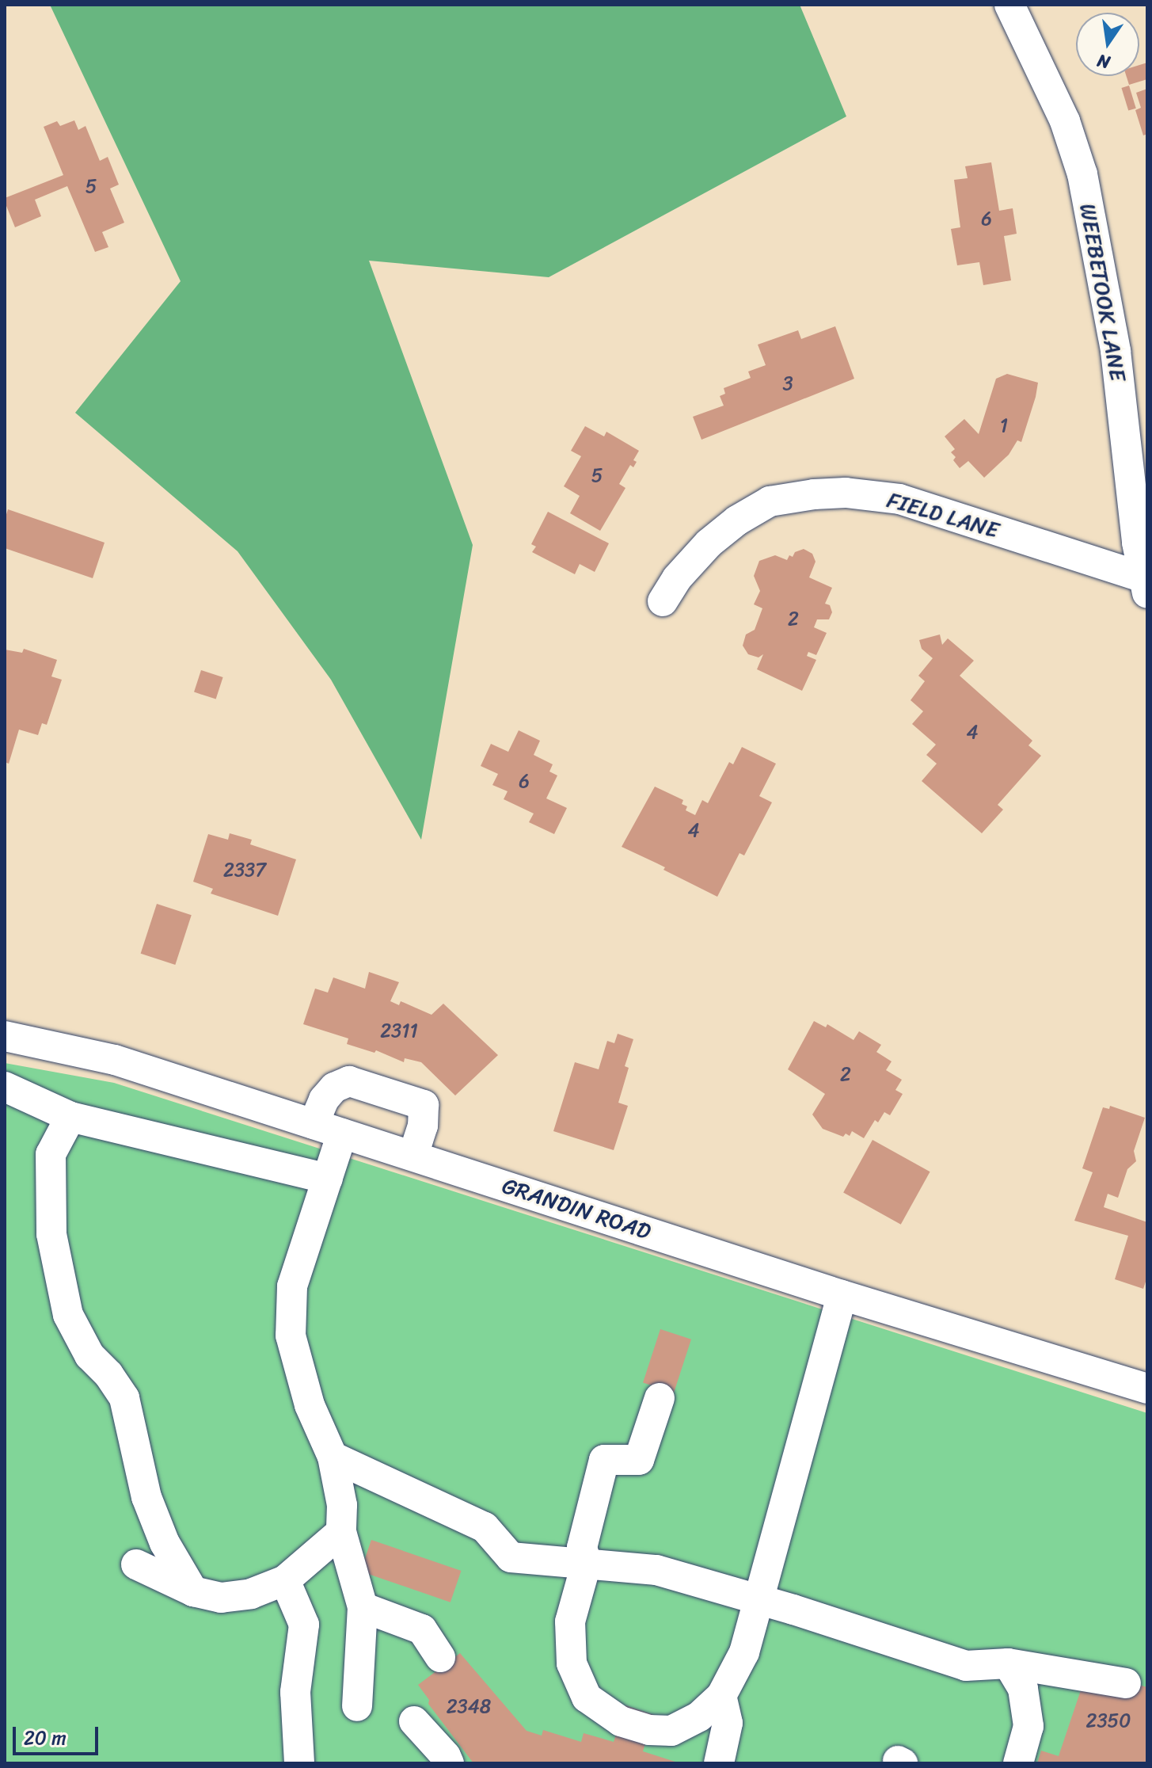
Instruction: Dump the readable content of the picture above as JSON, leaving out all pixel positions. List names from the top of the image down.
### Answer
{
  "streets": {
    "street": ["WEEBETOOK LANE", "FIELD LANE", "GRANDIN ROAD"]
  },
  "crossings": [
    ["WEEBETOOK LANE", "FIELD LANE"]
  ],
  "house_numbers": [
    "5",
    "6",
    "3",
    "1",
    "5",
    "2",
    "4",
    "6",
    "4",
    "2337",
    "2311",
    "2",
    "2348",
    "2350"
  ],
  "scale_bar": "20 m",
  "north": "bottom"
}
